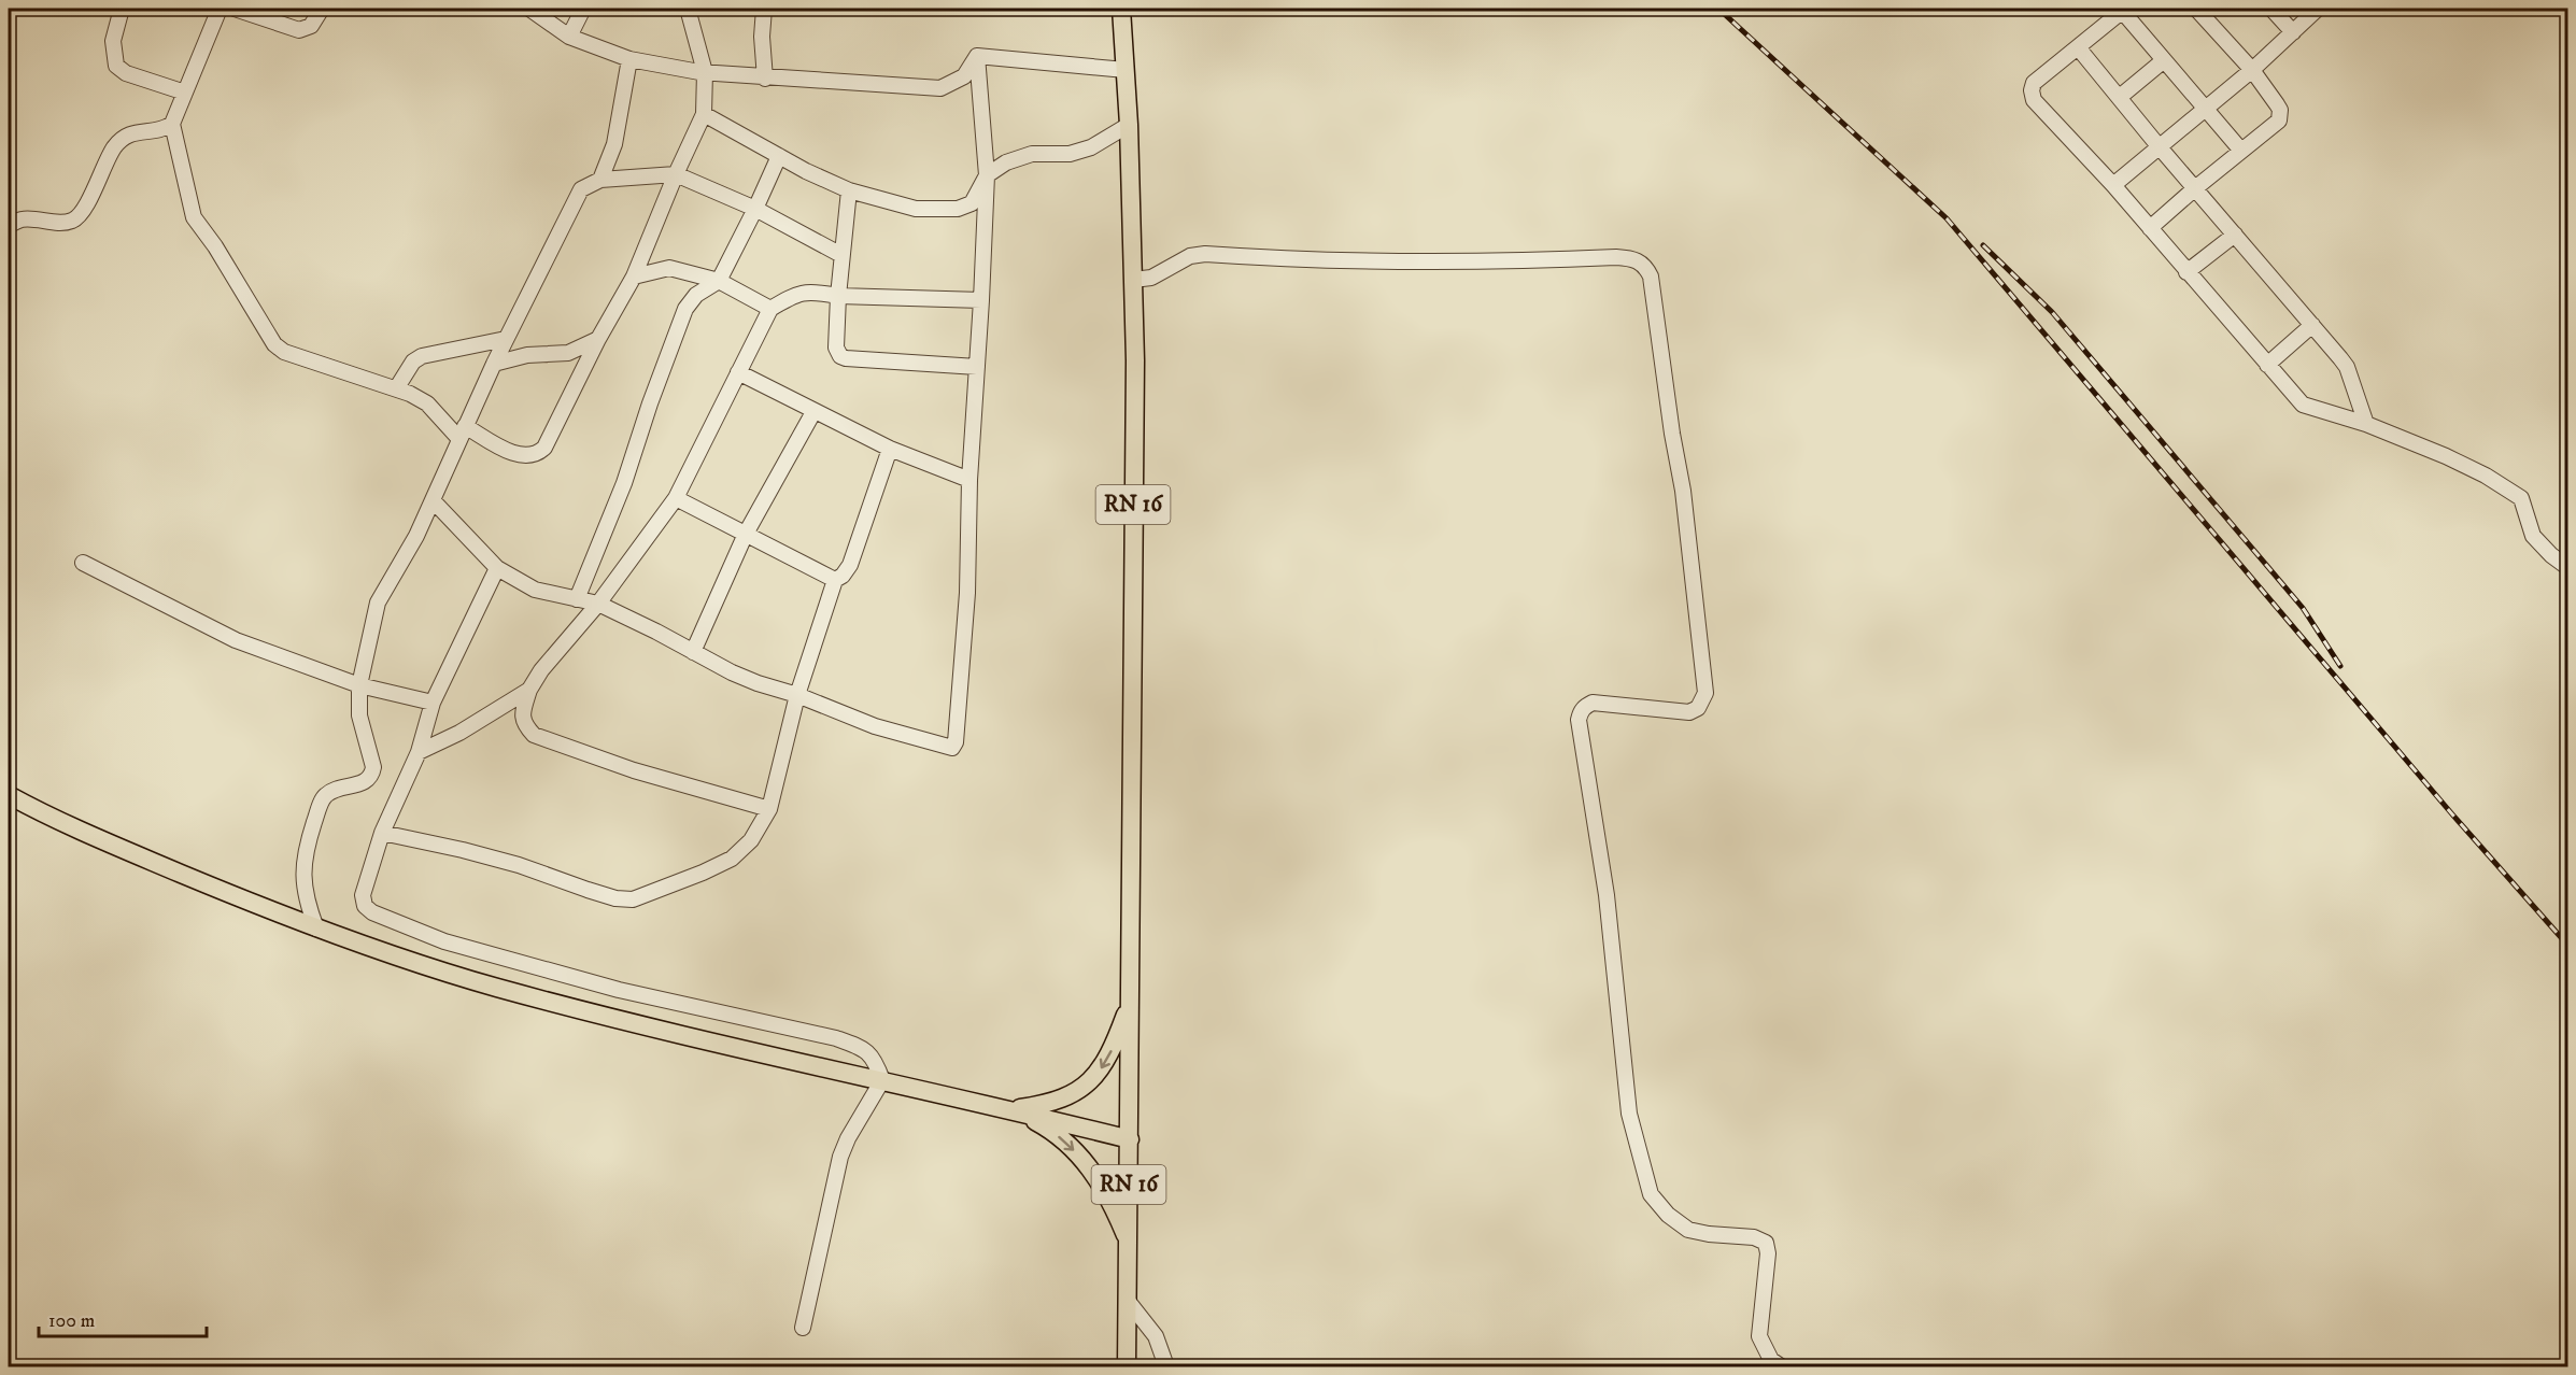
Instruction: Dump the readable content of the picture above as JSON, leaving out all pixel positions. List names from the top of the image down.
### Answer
{
  "streets": {
    "main road": ["RN 16"]
  },
  "scale_bar": "100 m"
}
